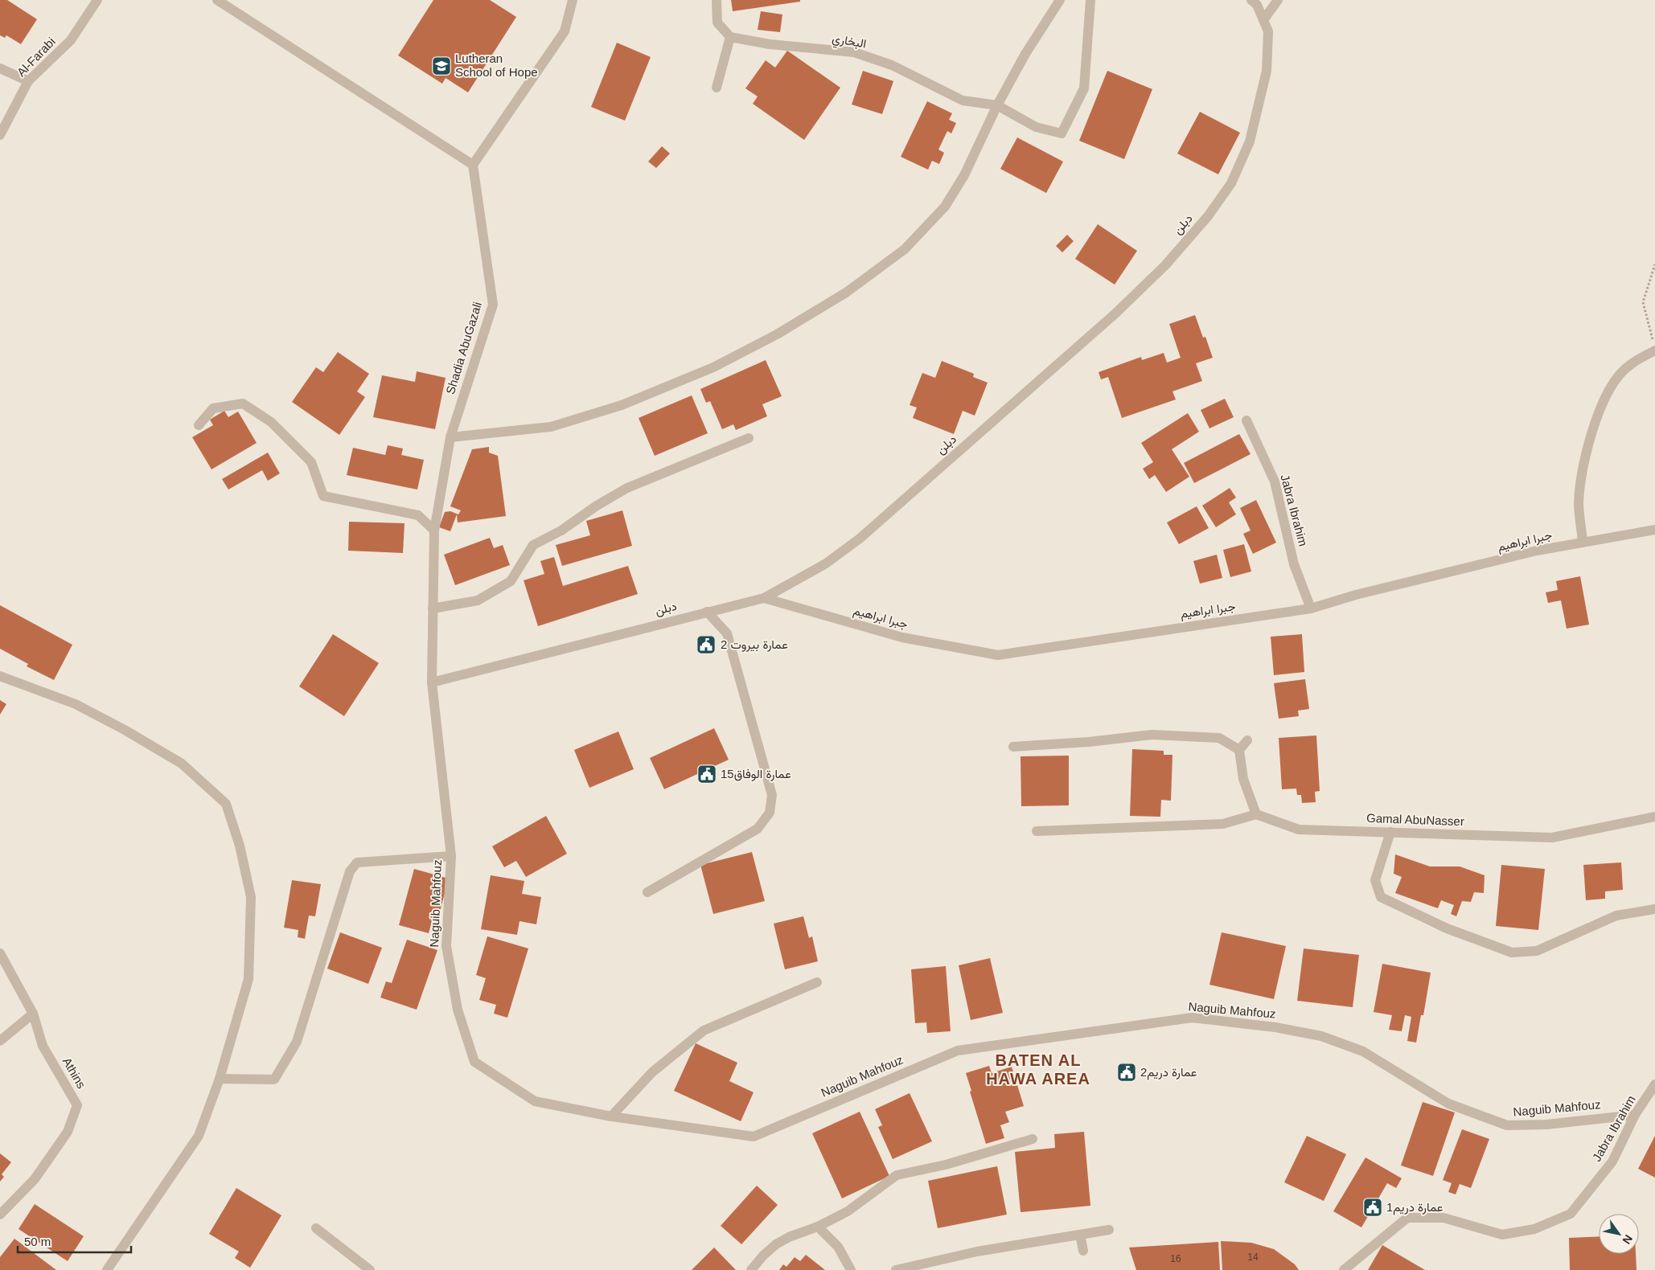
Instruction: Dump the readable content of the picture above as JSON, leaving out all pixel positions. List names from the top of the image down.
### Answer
{
  "streets": {
    "street": [
      "البخاري",
      "Al-Farabi",
      "دبلن",
      "Shadia AbuGazali",
      "Jabra Ibrahim",
      "جبرا ابراهيم",
      "Gamal AbuNasser",
      "Naguib Mahfouz",
      "Athins"
    ]
  },
  "crossings": [
    ["دبلن", "Shadia AbuGazali"],
    ["دبلن", "جبرا ابراهيم"],
    ["دبلن", "Naguib Mahfouz"],
    ["Shadia AbuGazali", "Naguib Mahfouz"],
    ["Jabra Ibrahim", "جبرا ابراهيم"],
    ["Jabra Ibrahim", "Naguib Mahfouz"]
  ],
  "districts": ["BATEN AL HAWA AREA"],
  "places": {
    "school or university": ["Lutheran School of Hope"],
    "public building": [
      "عمارة بيروت 2",
      "عمارة الوفاق15",
      "عمارة دريم2",
      "عمارة دريم1"
    ]
  },
  "house_numbers": ["14", "16"],
  "scale_bar": "50 m",
  "north": "bottom right"
}
